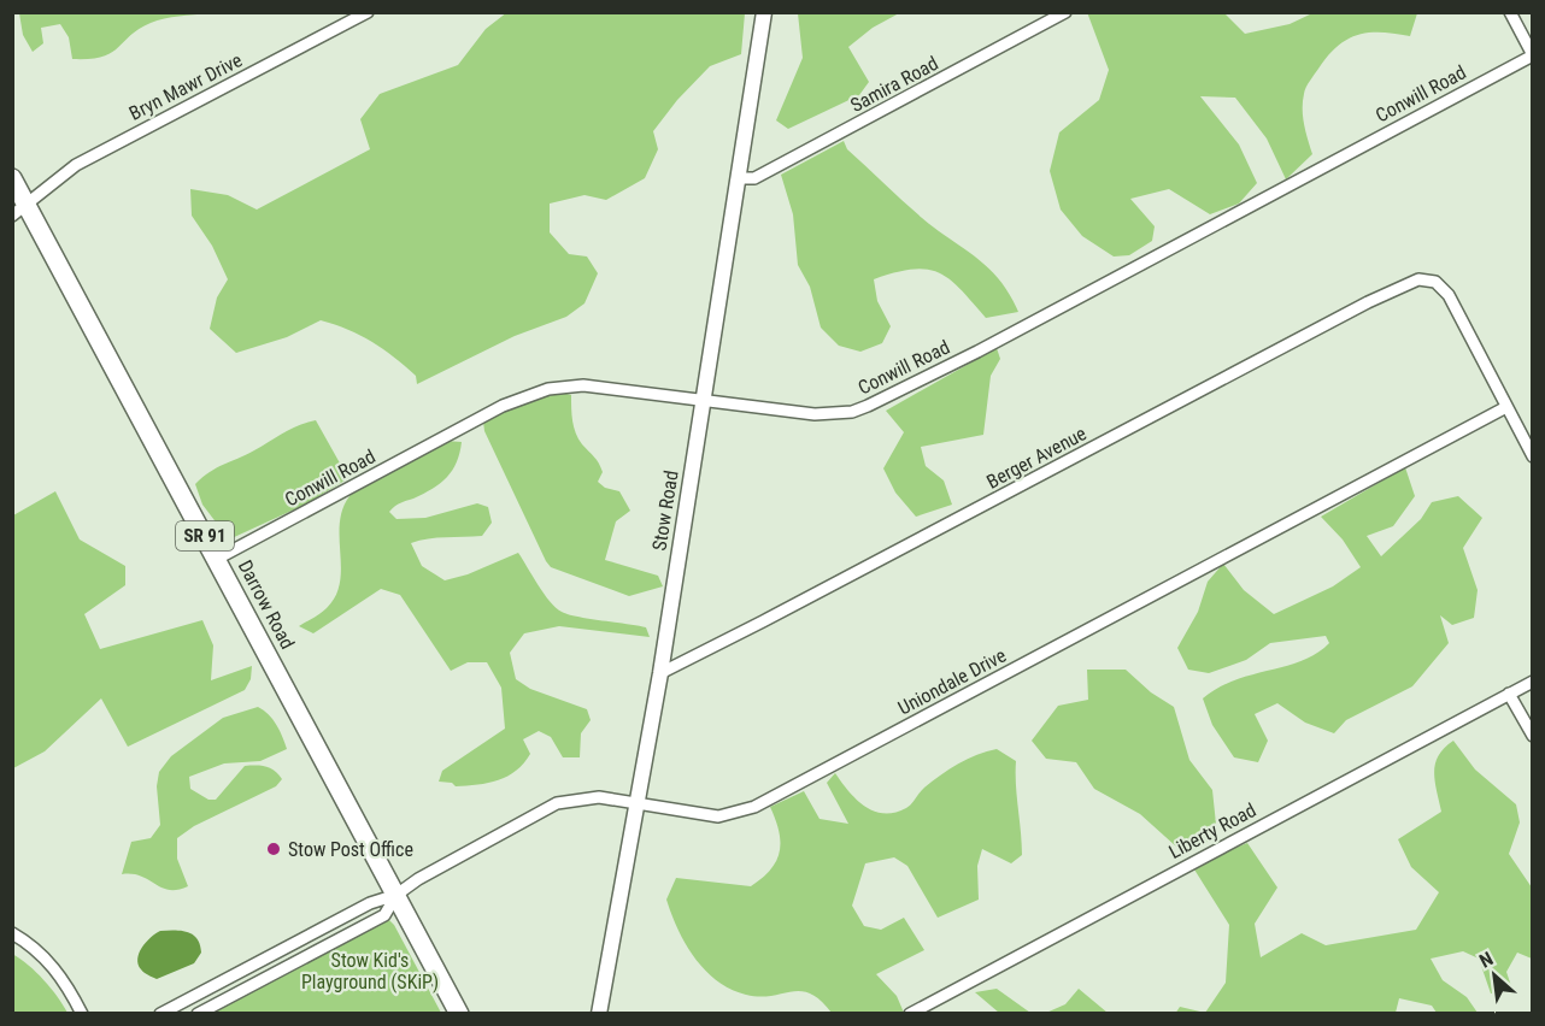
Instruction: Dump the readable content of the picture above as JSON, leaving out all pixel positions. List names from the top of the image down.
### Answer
{
  "streets": {
    "main road": ["SR 91", "Darrow Road"],
    "street": [
      "Samira Road",
      "Bryn Mawr Drive",
      "Conwill Road",
      "Berger Avenue",
      "Stow Road",
      "Uniondale Drive",
      "Liberty Road"
    ]
  },
  "crossings": [
    ["Samira Road", "Stow Road"],
    ["Bryn Mawr Drive", "Darrow Road"],
    ["Conwill Road", "Stow Road"],
    ["Conwill Road", "Darrow Road"],
    ["Berger Avenue", "Stow Road"],
    ["Berger Avenue", "Uniondale Drive"],
    ["Stow Road", "Uniondale Drive"],
    ["Darrow Road", "Uniondale Drive"]
  ],
  "parks": ["Stow Kid's Playground (SKiP)"],
  "places": ["Stow Post Office"],
  "north": "top left"
}
